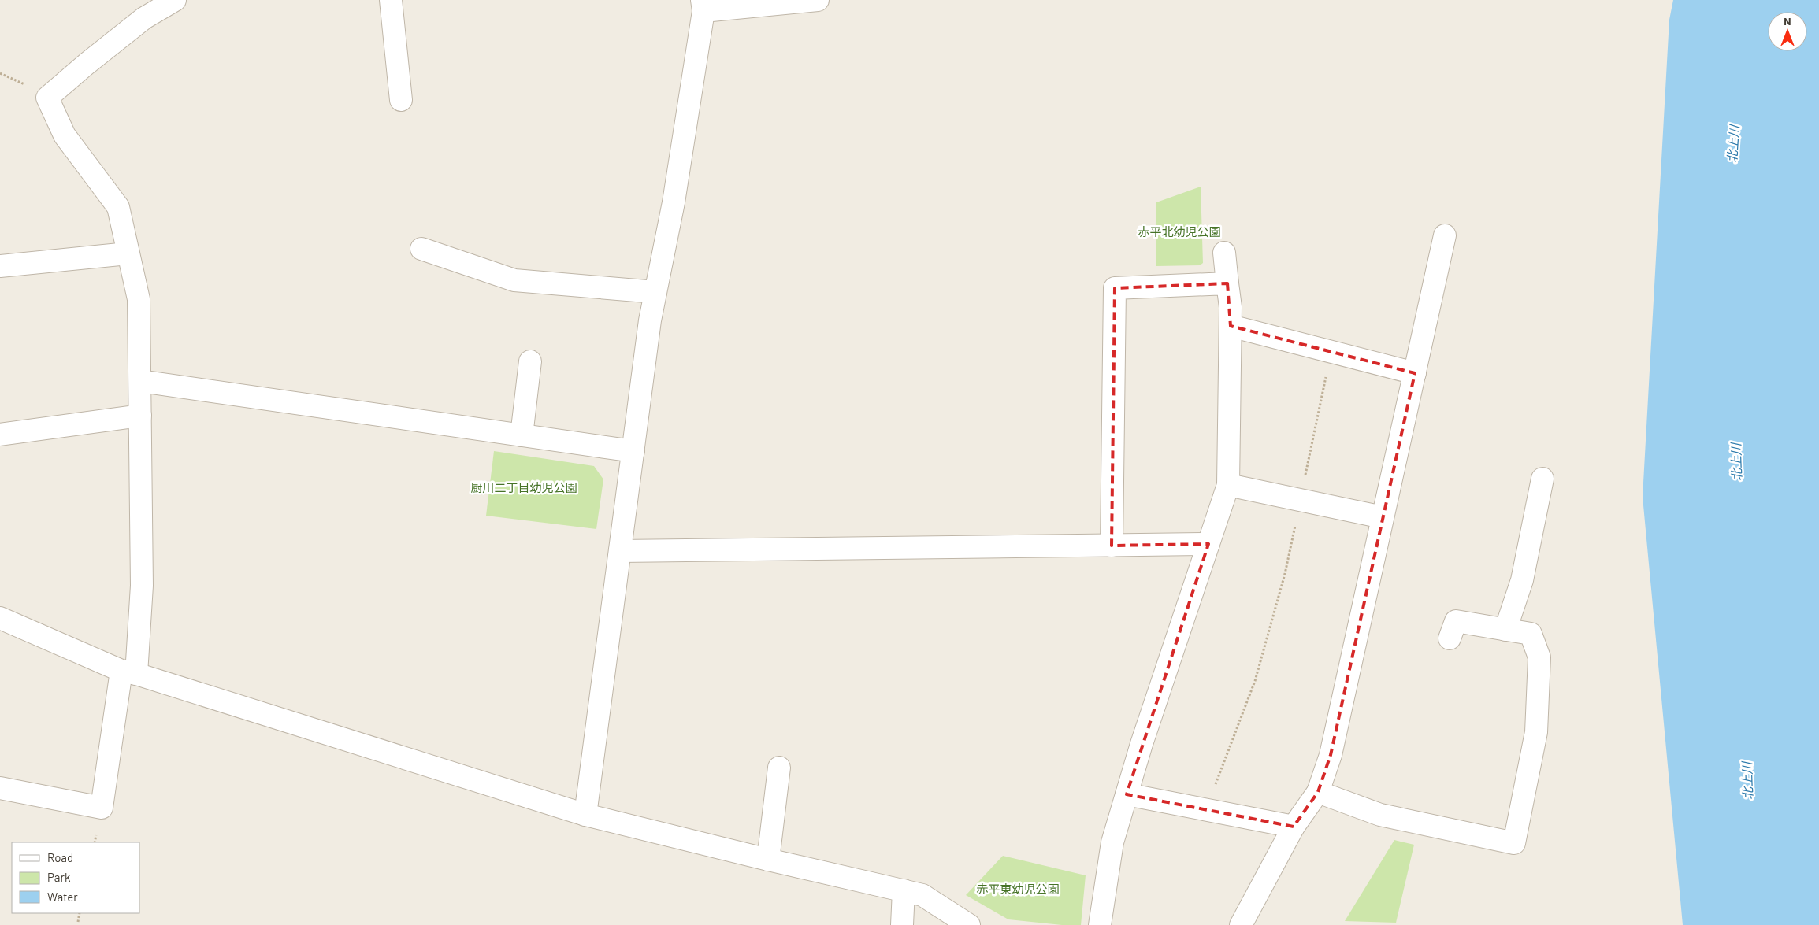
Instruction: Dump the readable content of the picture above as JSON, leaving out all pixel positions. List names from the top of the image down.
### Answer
{
  "water": ["北上川"],
  "parks": ["赤平北幼児公園", "厨川二丁目幼児公園", "赤平東幼児公園"],
  "legend": ["Road", "Park", "Water"],
  "north": "top"
}
